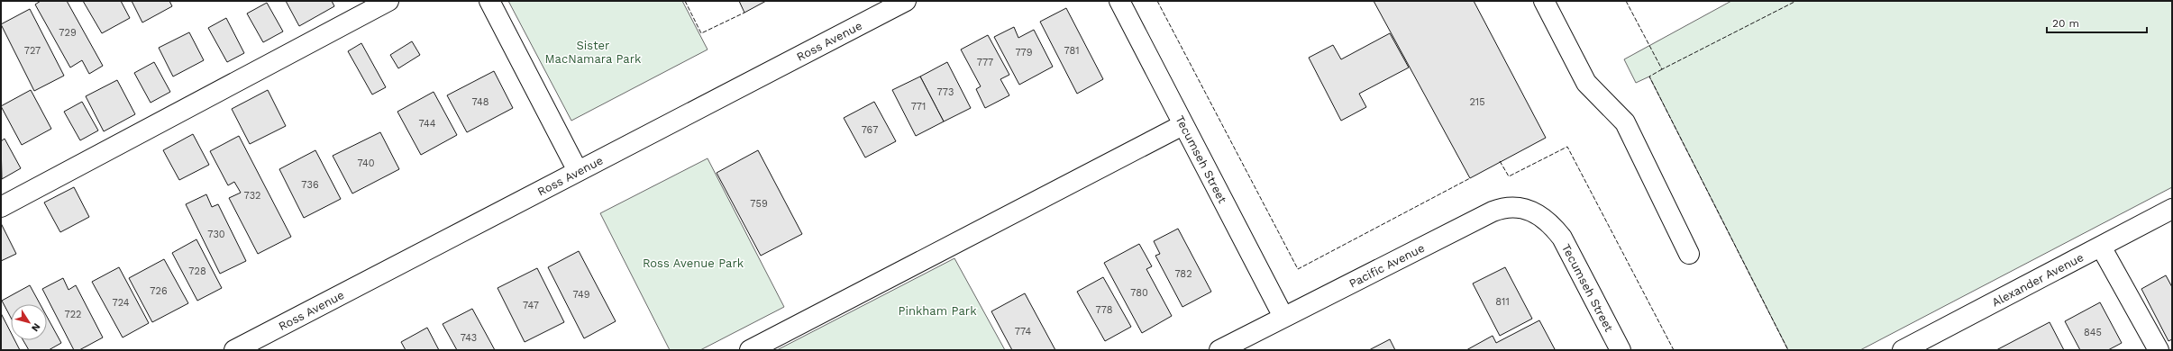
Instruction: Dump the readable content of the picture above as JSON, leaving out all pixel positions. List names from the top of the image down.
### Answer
{
  "streets": {
    "street": [
      "Ross Avenue",
      "Tecumseh Street",
      "Pacific Avenue",
      "Alexander Avenue"
    ]
  },
  "crossings": [
    ["Tecumseh Street", "Pacific Avenue"]
  ],
  "parks": ["Sister MacNamara Park", "Ross Avenue Park", "Pinkham Park"],
  "house_numbers": [
    "729",
    "727",
    "781",
    "779",
    "777",
    "773",
    "748",
    "215",
    "771",
    "744",
    "767",
    "740",
    "736",
    "732",
    "759",
    "730",
    "728",
    "782",
    "726",
    "780",
    "749",
    "811",
    "724",
    "747",
    "778",
    "722",
    "774",
    "845",
    "743"
  ],
  "scale_bar": "20 m",
  "north": "bottom right"
}
